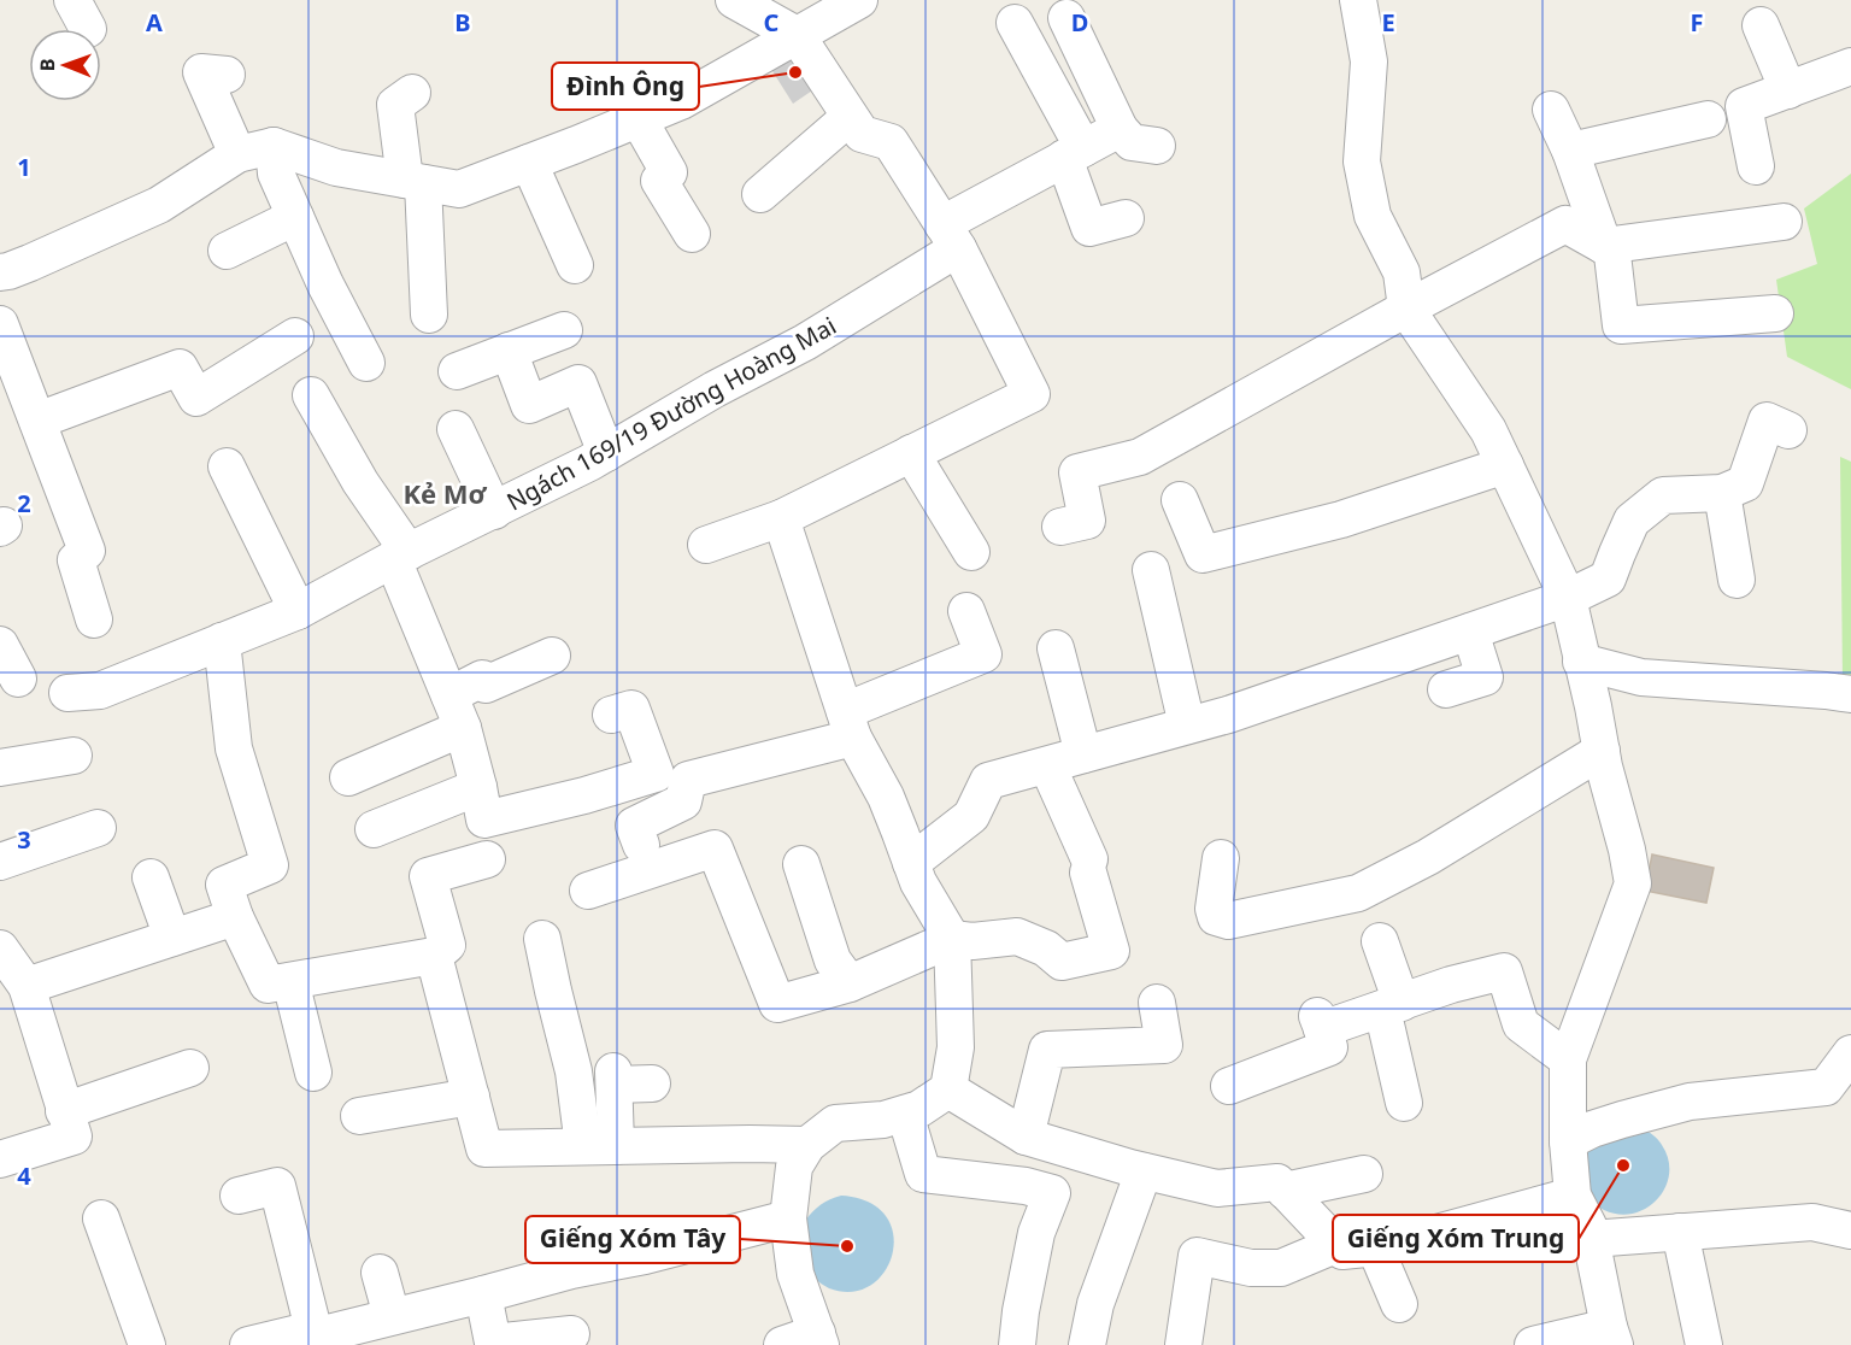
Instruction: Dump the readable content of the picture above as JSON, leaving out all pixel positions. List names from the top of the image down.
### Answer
{
  "streets": {
    "street": ["Ngách 169/19 Đường Hoàng Mai"]
  },
  "districts": ["Kẻ Mơ"],
  "places": ["Đình Ông", "Giếng Xóm Trung", "Giếng Xóm Tây"],
  "north": "left",
  "grid": {
    "columns": [
      "A",
      "B",
      "C",
      "D",
      "E",
      "F"
    ],
    "rows": [
      "1",
      "2",
      "3",
      "4"
    ]
  }
}
